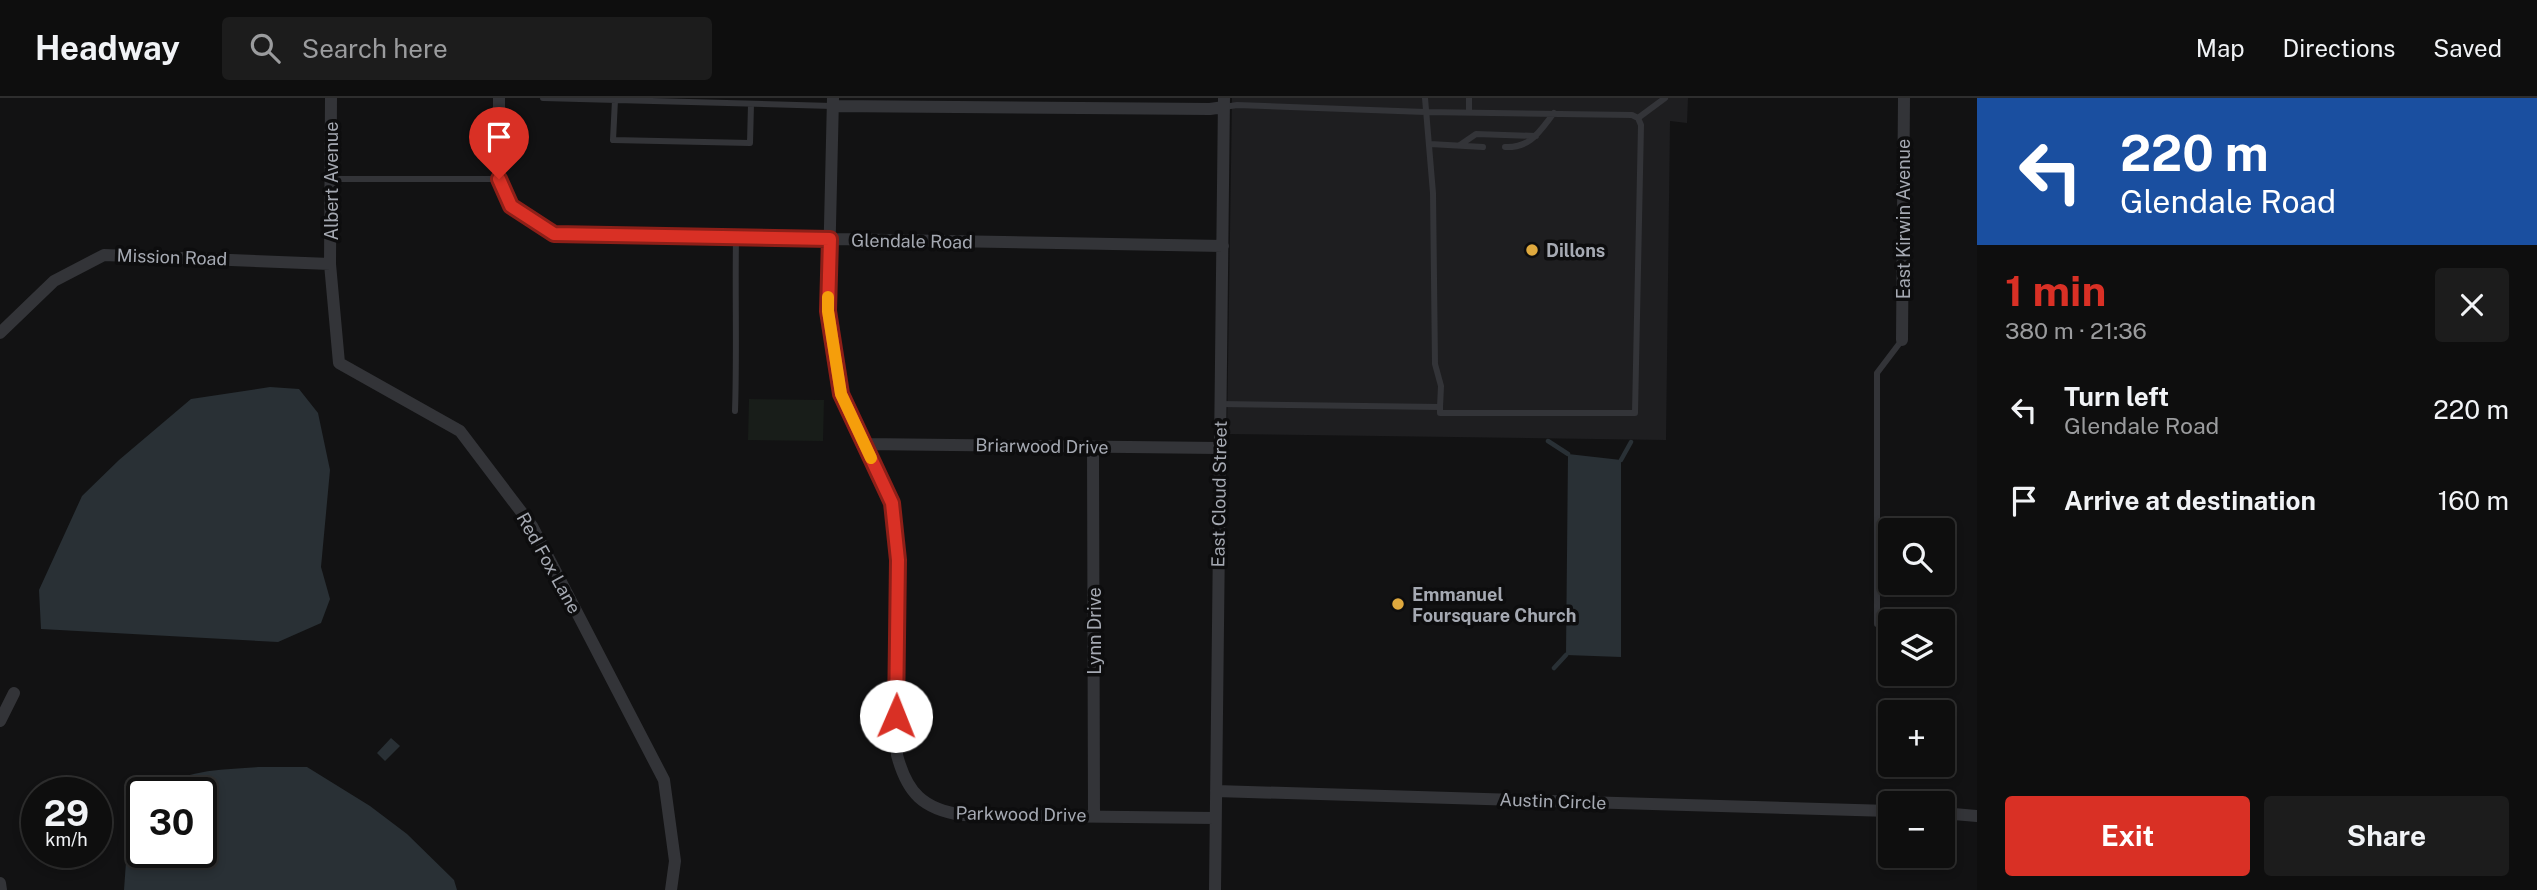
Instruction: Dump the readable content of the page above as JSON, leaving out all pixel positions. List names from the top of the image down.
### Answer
{
  "streets": {
    "street": [
      "Albert Avenue",
      "East Kirwin Avenue",
      "Glendale Road",
      "Mission Road",
      "Briarwood Drive",
      "East Cloud Street",
      "Red Fox Lane",
      "Lynn Drive",
      "Austin Circle",
      "Parkwood Drive"
    ]
  },
  "crossings": [
    ["Albert Avenue", "Mission Road"],
    ["Albert Avenue", "Red Fox Lane"],
    ["Glendale Road", "East Cloud Street"],
    ["Glendale Road", "Parkwood Drive"],
    ["Mission Road", "Red Fox Lane"],
    ["Briarwood Drive", "East Cloud Street"],
    ["Briarwood Drive", "Lynn Drive"],
    ["Briarwood Drive", "Parkwood Drive"],
    ["East Cloud Street", "Austin Circle"],
    ["East Cloud Street", "Parkwood Drive"],
    ["Lynn Drive", "Parkwood Drive"]
  ],
  "places": ["Dillons", "Emmanuel Foursquare Church"],
  "page": {
    "header": "Headway",
    "search": "Search here",
    "nav": ["Map", "Directions", "Saved"],
    "turn": ["220 m", "Glendale Road"],
    "heading": ["1 min", "380 m · 21:36"],
    "list": [
      {
        "name": "Turn left",
        "note": "Glendale Road",
        "value": "220 m"
      },
      {
        "name": "Arrive at destination",
        "value": "160 m"
      }
    ],
    "map_buttons": ["+", "−"],
    "speed": "29 km/h",
    "limit": "30",
    "buttons": ["Exit", "Share"]
  }
}
